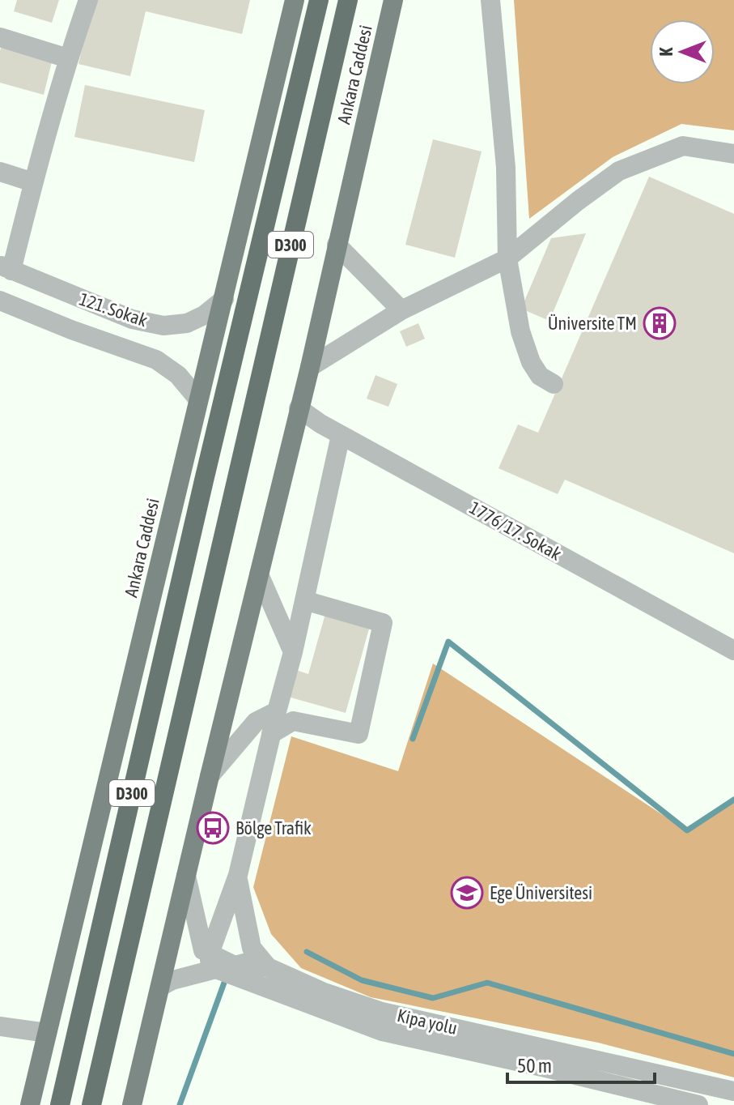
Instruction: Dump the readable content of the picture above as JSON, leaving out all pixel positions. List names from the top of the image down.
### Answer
{
  "streets": {
    "highway": ["Ankara Caddesi", "D300"],
    "street": ["121. Sokak", "1776/17. Sokak", "Kipa yolu"]
  },
  "crossings": [
    ["Ankara Caddesi", "121. Sokak"],
    ["Ankara Caddesi", "1776/17. Sokak"]
  ],
  "places": {
    "building": ["Üniversite TM"],
    "bus stop": ["Bölge Trafik"],
    "school or university": ["Ege Üniversitesi"]
  },
  "scale_bar": "50 m",
  "north": "left"
}
